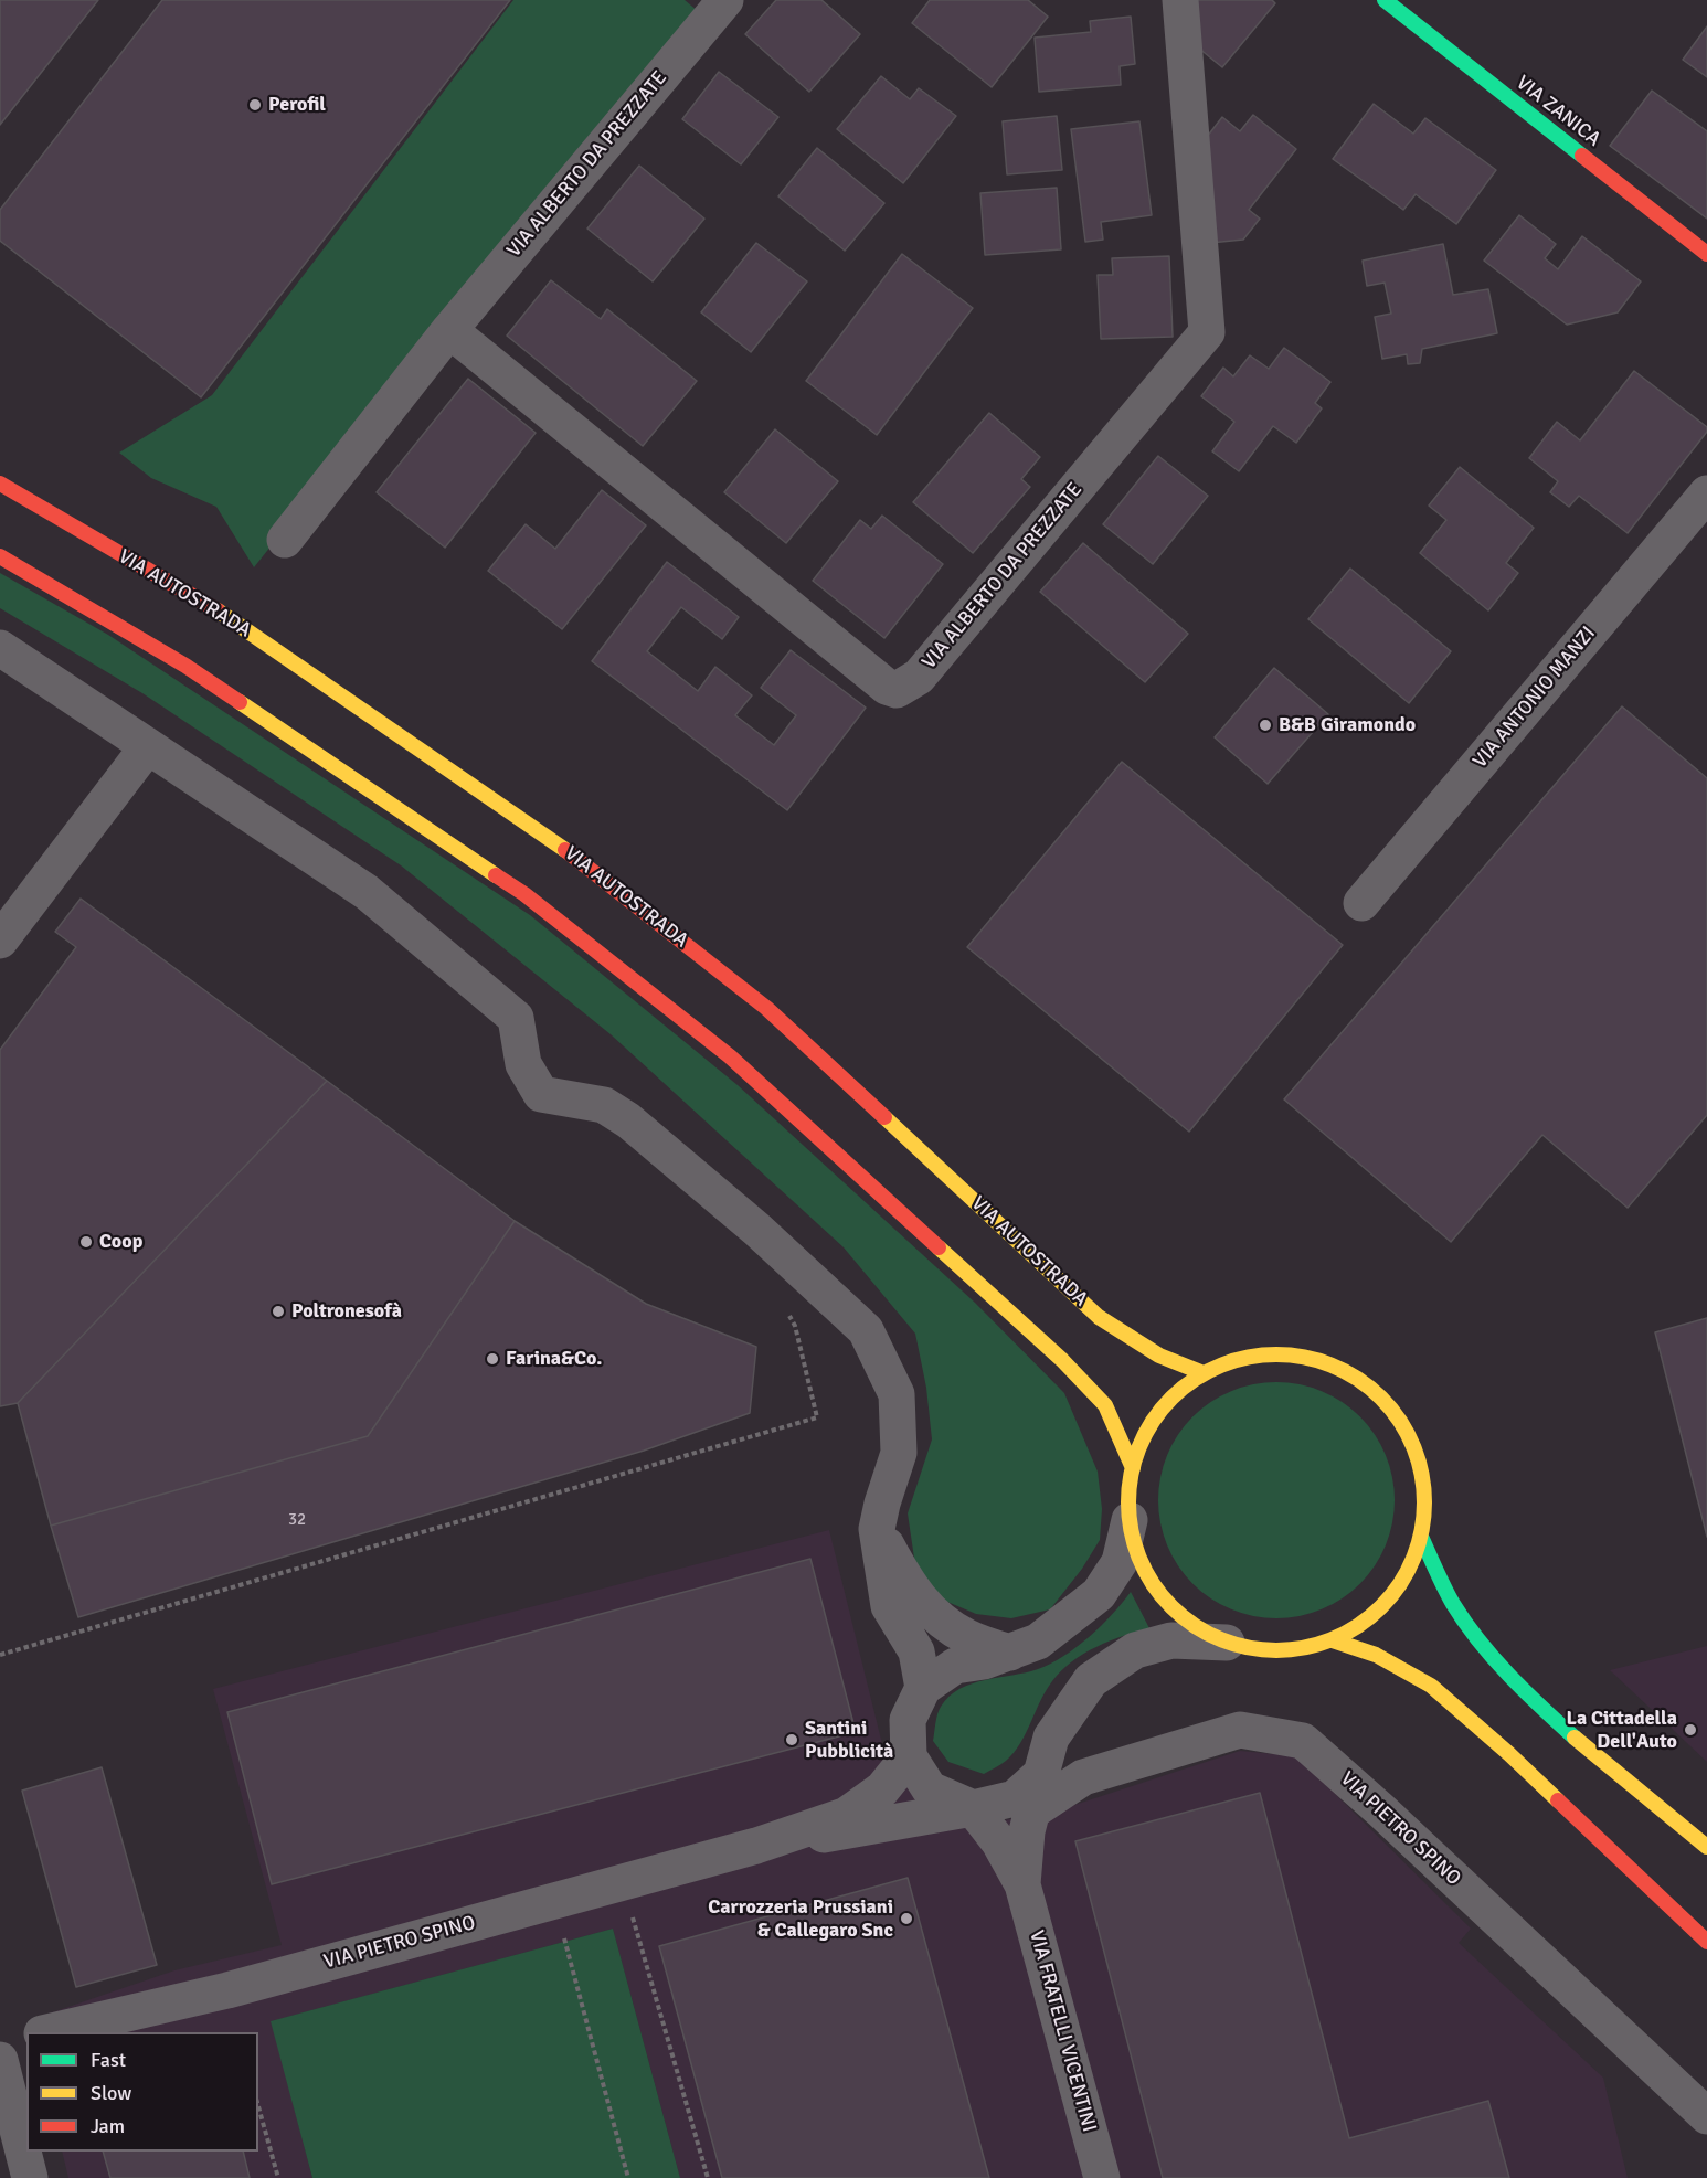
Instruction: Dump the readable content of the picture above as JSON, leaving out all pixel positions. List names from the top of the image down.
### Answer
{
  "streets": {
    "main road": ["VIA ZANICA", "VIA AUTOSTRADA"],
    "street": [
      "VIA ALBERTO DA PREZZATE",
      "VIA ANTONIO MANZI",
      "VIA PIETRO SPINO",
      "VIA FRATELLI VICENTINI"
    ]
  },
  "places": [
    "Perofil",
    "B&B Giramondo",
    "Coop",
    "Poltronesofà",
    "Farina&Co.",
    "La Cittadella Dell'Auto",
    "Santini Pubblicità",
    "Carrozzeria Prussiani & Callegaro Snc"
  ],
  "house_numbers": ["32"],
  "legend": ["Fast", "Slow", "Jam"]
}
